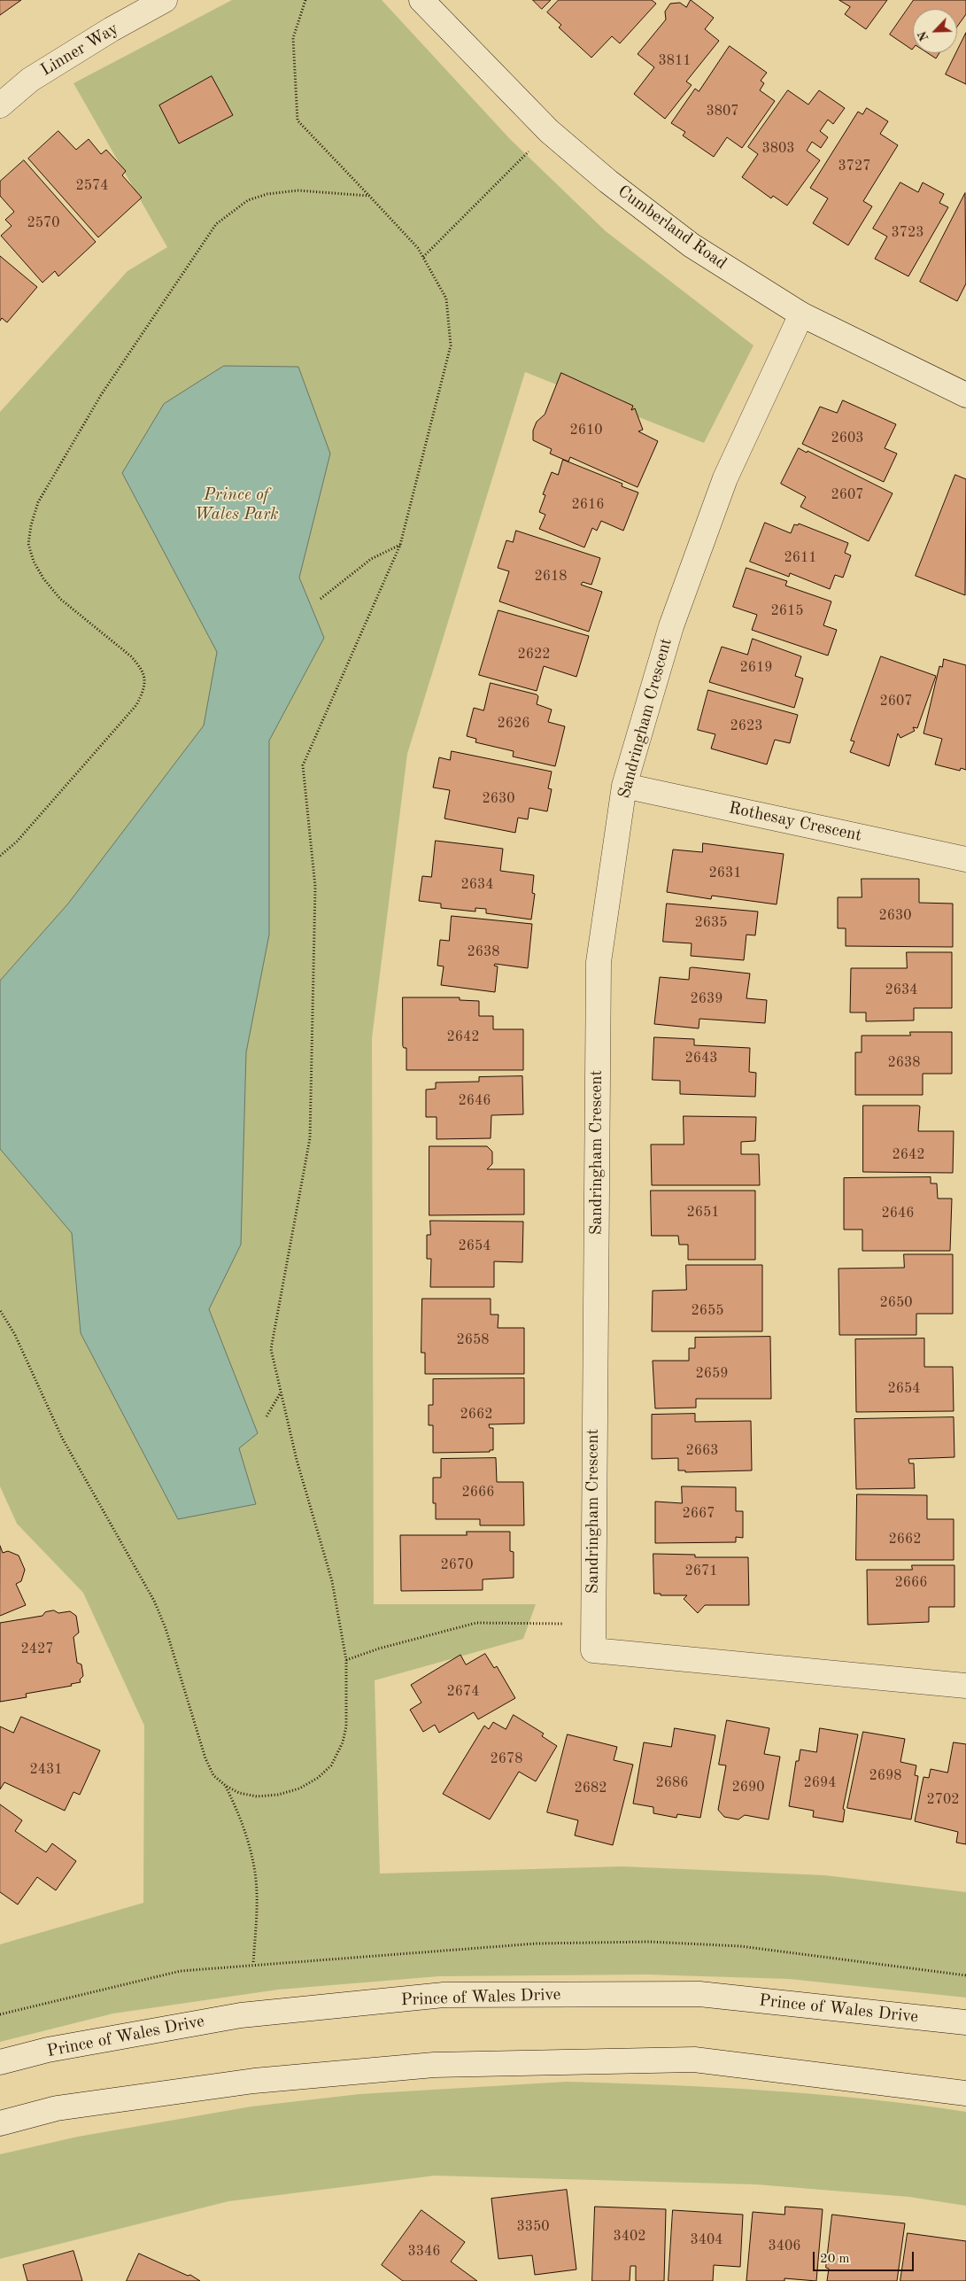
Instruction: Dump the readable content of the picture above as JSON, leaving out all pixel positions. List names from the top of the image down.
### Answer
{
  "streets": {
    "street": [
      "Linner Way",
      "Cumberland Road",
      "Sandringham Crescent",
      "Rothesay Crescent",
      "Prince of Wales Drive"
    ]
  },
  "crossings": [
    ["Cumberland Road", "Sandringham Crescent"],
    ["Sandringham Crescent", "Rothesay Crescent"]
  ],
  "parks": ["Prince of Wales Park"],
  "house_numbers": [
    "3811",
    "3807",
    "3803",
    "3727",
    "2574",
    "2570",
    "3723",
    "2610",
    "2603",
    "2607",
    "2616",
    "2611",
    "2618",
    "2615",
    "2622",
    "2619",
    "2607",
    "2626",
    "2623",
    "2630",
    "2631",
    "2634",
    "2630",
    "2635",
    "2638",
    "2634",
    "2639",
    "2642",
    "2643",
    "2638",
    "2646",
    "2642",
    "2651",
    "2646",
    "2654",
    "2650",
    "2655",
    "2658",
    "2659",
    "2654",
    "2662",
    "2663",
    "2666",
    "2667",
    "2662",
    "2670",
    "2671",
    "2666",
    "2427",
    "2674",
    "2678",
    "2431",
    "2698",
    "2686",
    "2694",
    "2690",
    "2682",
    "2702",
    "3350",
    "3402",
    "3404",
    "3406",
    "3346"
  ],
  "scale_bar": "20 m",
  "north": "bottom left"
}
